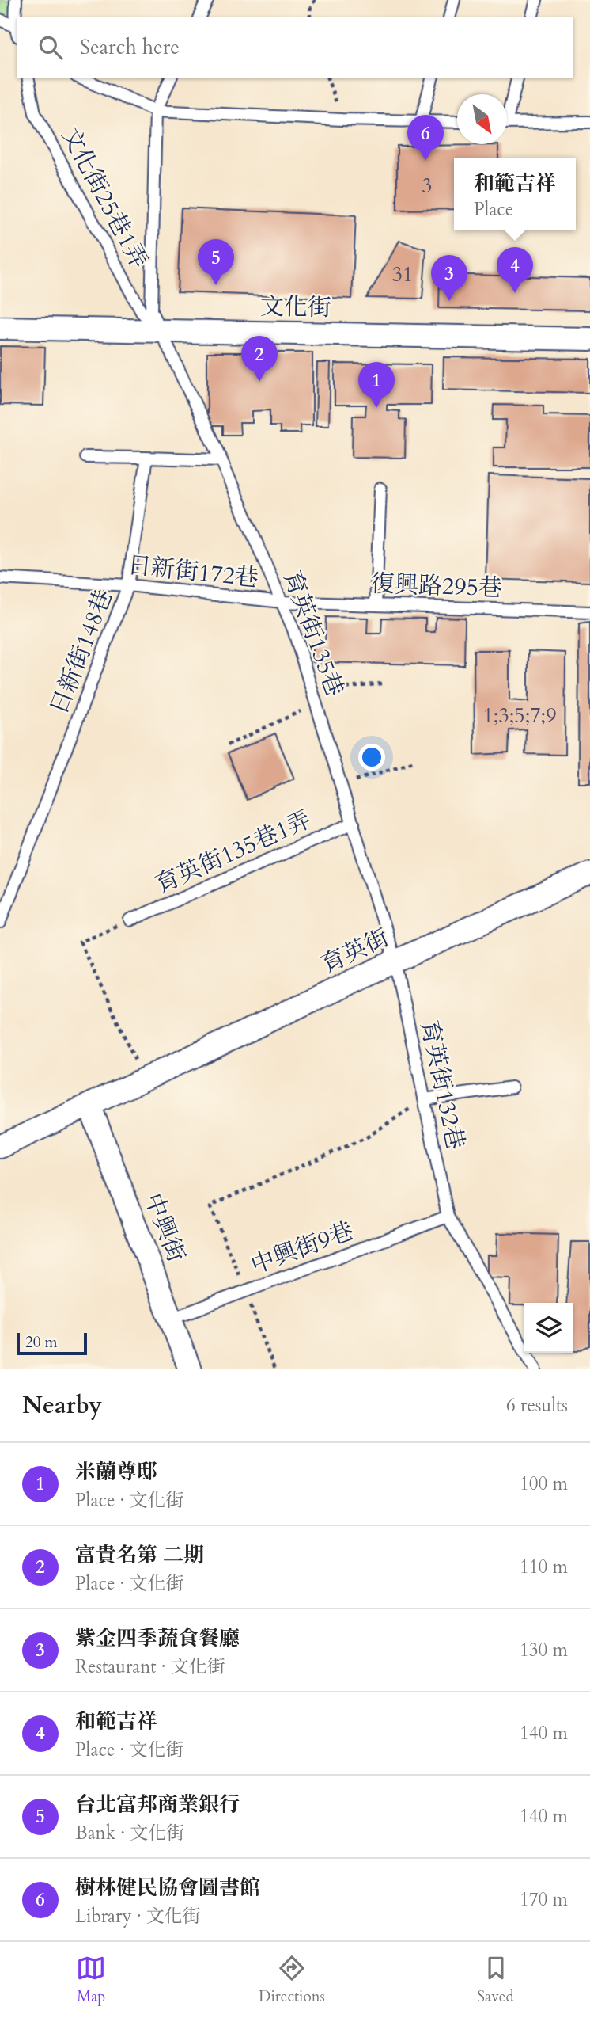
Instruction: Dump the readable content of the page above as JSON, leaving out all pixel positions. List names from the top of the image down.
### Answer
{
  "streets": {
    "street": ["文化街", "育英街", "中興街"],
    "lane": [
      "文化街25巷1弄",
      "日新街172巷",
      "復興路295巷",
      "育英街135巷",
      "日新街148巷",
      "育英街135巷1弄",
      "育英街132巷",
      "中興街9巷"
    ]
  },
  "crossings": [
    ["文化街25巷1弄", "文化街"],
    ["文化街25巷1弄", "育英街135巷"],
    ["文化街", "育英街135巷"],
    ["日新街172巷", "復興路295巷"],
    ["日新街172巷", "育英街135巷"],
    ["日新街172巷", "日新街148巷"],
    ["復興路295巷", "育英街135巷"],
    ["育英街135巷", "育英街135巷1弄"],
    ["育英街135巷", "育英街"],
    ["育英街135巷", "育英街132巷"],
    ["育英街", "育英街132巷"],
    ["育英街", "中興街"],
    ["育英街132巷", "中興街9巷"],
    ["中興街", "中興街9巷"]
  ],
  "house_numbers": ["3", "31", "1;3;5;7;9"],
  "scale_bar": "20 m",
  "north": "bottom right",
  "page": {
    "search": "Search here",
    "pins": [
      "6",
      "5",
      "4",
      "3",
      "2",
      "1"
    ],
    "popup": ["和範吉祥", "Place"],
    "scale": "20 m",
    "heading": ["Nearby", "6 results"],
    "list": [
      {
        "mark": "1",
        "name": "米蘭尊邸",
        "note": "Place · 文化街",
        "value": "100 m"
      },
      {
        "mark": "2",
        "name": "富貴名第 二期",
        "note": "Place · 文化街",
        "value": "110 m"
      },
      {
        "mark": "3",
        "name": "紫金四季蔬食餐廳",
        "note": "Restaurant · 文化街",
        "value": "130 m"
      },
      {
        "mark": "4",
        "name": "和範吉祥",
        "note": "Place · 文化街",
        "value": "140 m"
      },
      {
        "mark": "5",
        "name": "台北富邦商業銀行",
        "note": "Bank · 文化街",
        "value": "140 m"
      },
      {
        "mark": "6",
        "name": "樹林健民協會圖書館",
        "note": "Library · 文化街",
        "value": "170 m"
      }
    ],
    "nav": ["Map", "Directions", "Saved"]
  }
}
